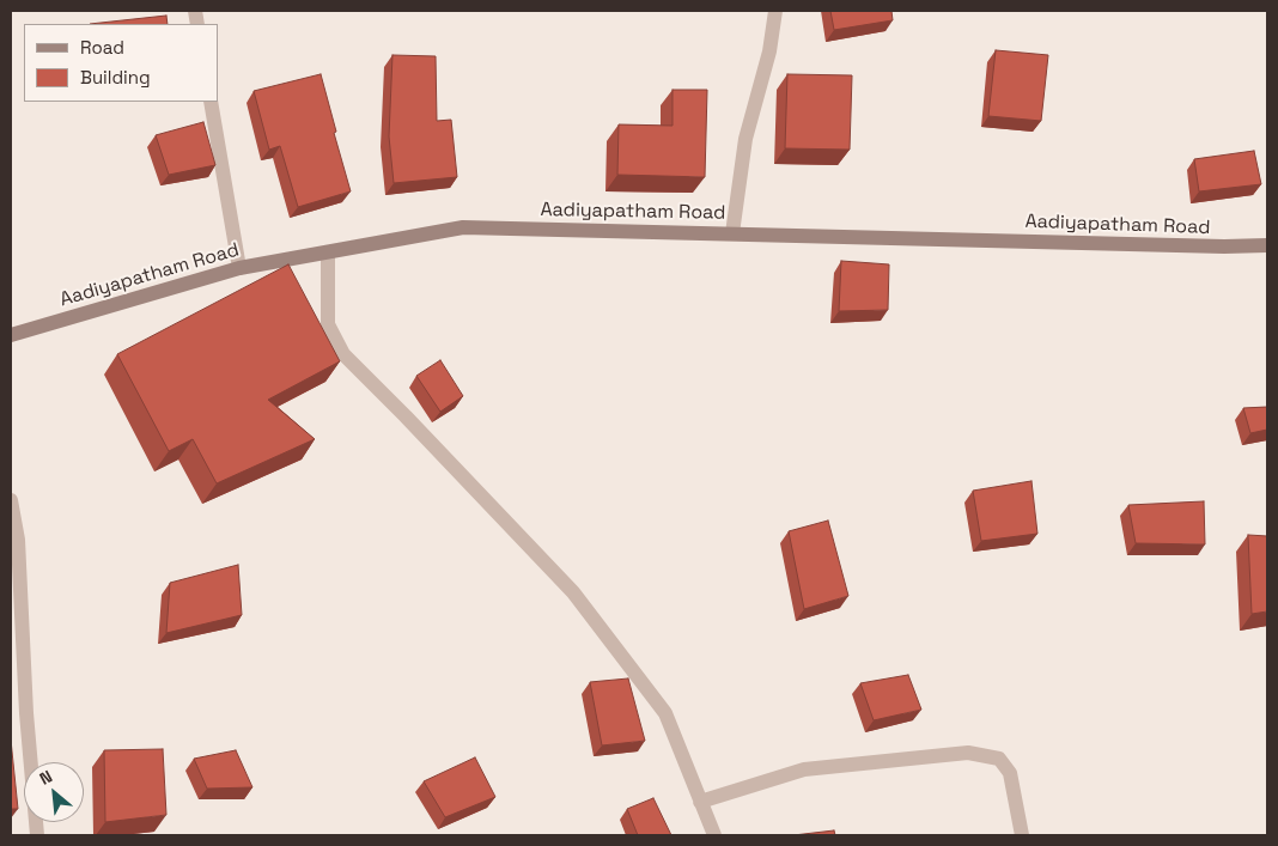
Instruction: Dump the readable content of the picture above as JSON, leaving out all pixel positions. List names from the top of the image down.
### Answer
{
  "streets": {
    "street": ["Aadiyapatham Road"]
  },
  "legend": ["Road", "Building"],
  "north": "top left"
}
